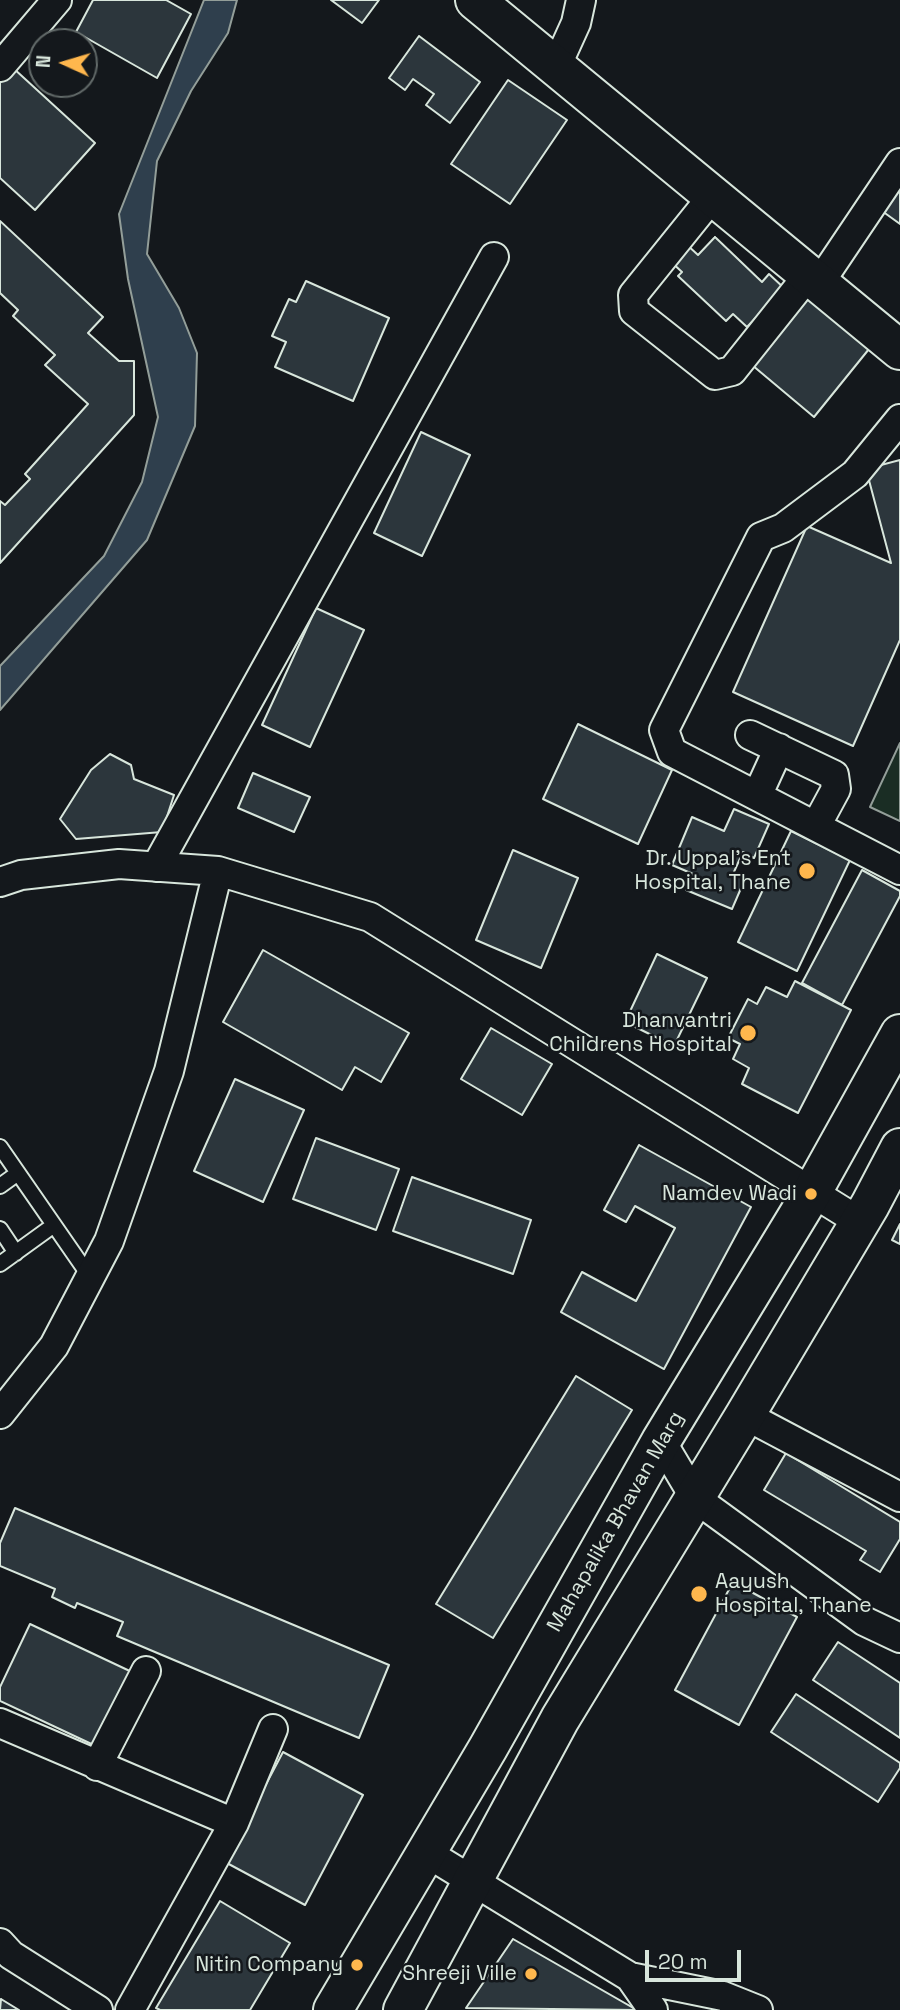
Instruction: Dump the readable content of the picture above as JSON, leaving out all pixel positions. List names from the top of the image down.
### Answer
{
  "streets": {
    "main road": ["Mahapalika Bhavan Marg"]
  },
  "places": [
    "Dr. Uppal's Ent Hospital, Thane",
    "Dhanvantri Childrens Hospital",
    "Namdev Wadi",
    "Aayush Hospital, Thane",
    "Nitin Company",
    "Shreeji Ville"
  ],
  "scale_bar": "20 m",
  "north": "left"
}
